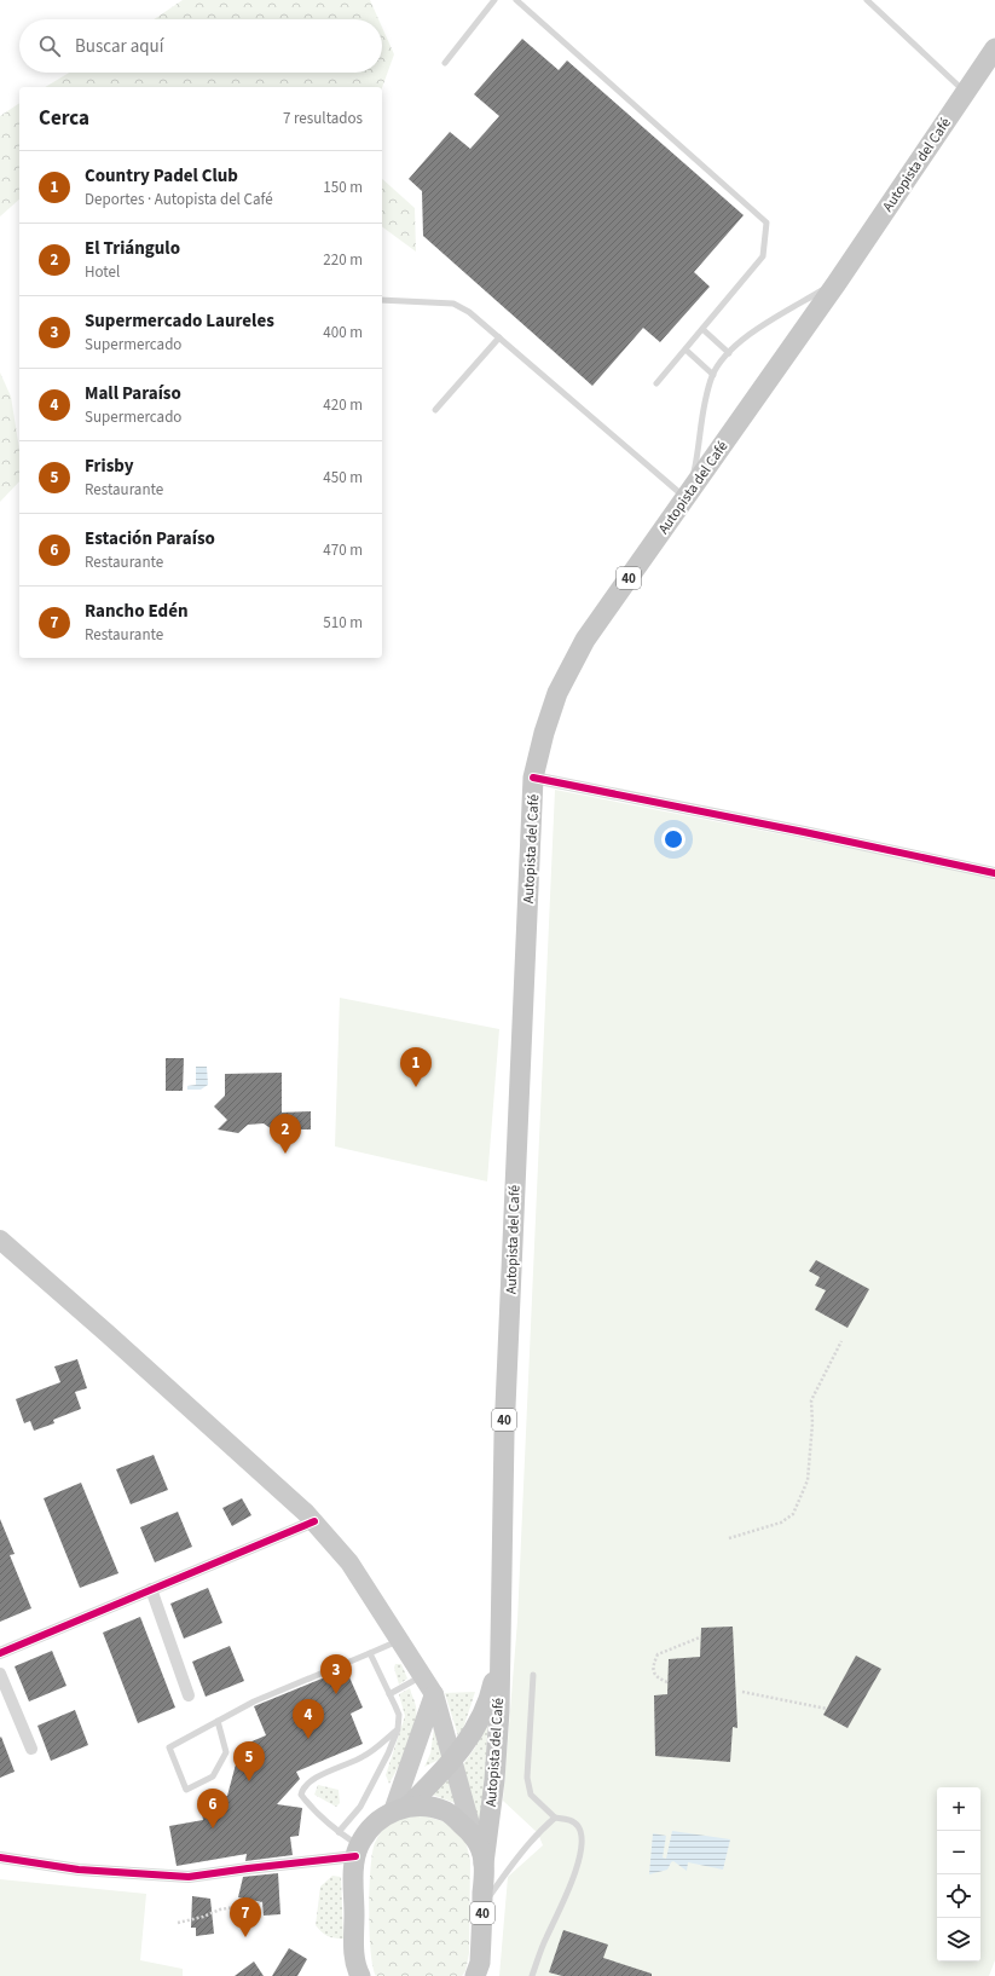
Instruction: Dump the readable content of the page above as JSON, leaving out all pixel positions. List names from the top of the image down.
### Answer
{
  "streets": {
    "highway": ["Autopista del Café", "40"]
  },
  "crossings": [
    ["Autopista del Café", "40"]
  ],
  "page": {
    "search": "Buscar aquí",
    "heading": ["Cerca", "7 resultados"],
    "list": [
      {
        "mark": "1",
        "name": "Country Padel Club",
        "note": "Deportes · Autopista del Café",
        "value": "150 m"
      },
      {
        "mark": "2",
        "name": "El Triángulo",
        "note": "Hotel",
        "value": "220 m"
      },
      {
        "mark": "3",
        "name": "Supermercado Laureles",
        "note": "Supermercado",
        "value": "400 m"
      },
      {
        "mark": "4",
        "name": "Mall Paraíso",
        "note": "Supermercado",
        "value": "420 m"
      },
      {
        "mark": "5",
        "name": "Frisby",
        "note": "Restaurante",
        "value": "450 m"
      },
      {
        "mark": "6",
        "name": "Estación Paraíso",
        "note": "Restaurante",
        "value": "470 m"
      },
      {
        "mark": "7",
        "name": "Rancho Edén",
        "note": "Restaurante",
        "value": "510 m"
      }
    ],
    "pins": [
      "1",
      "2",
      "3",
      "4",
      "5",
      "6",
      "7"
    ],
    "map_buttons": ["+", "−"]
  }
}
